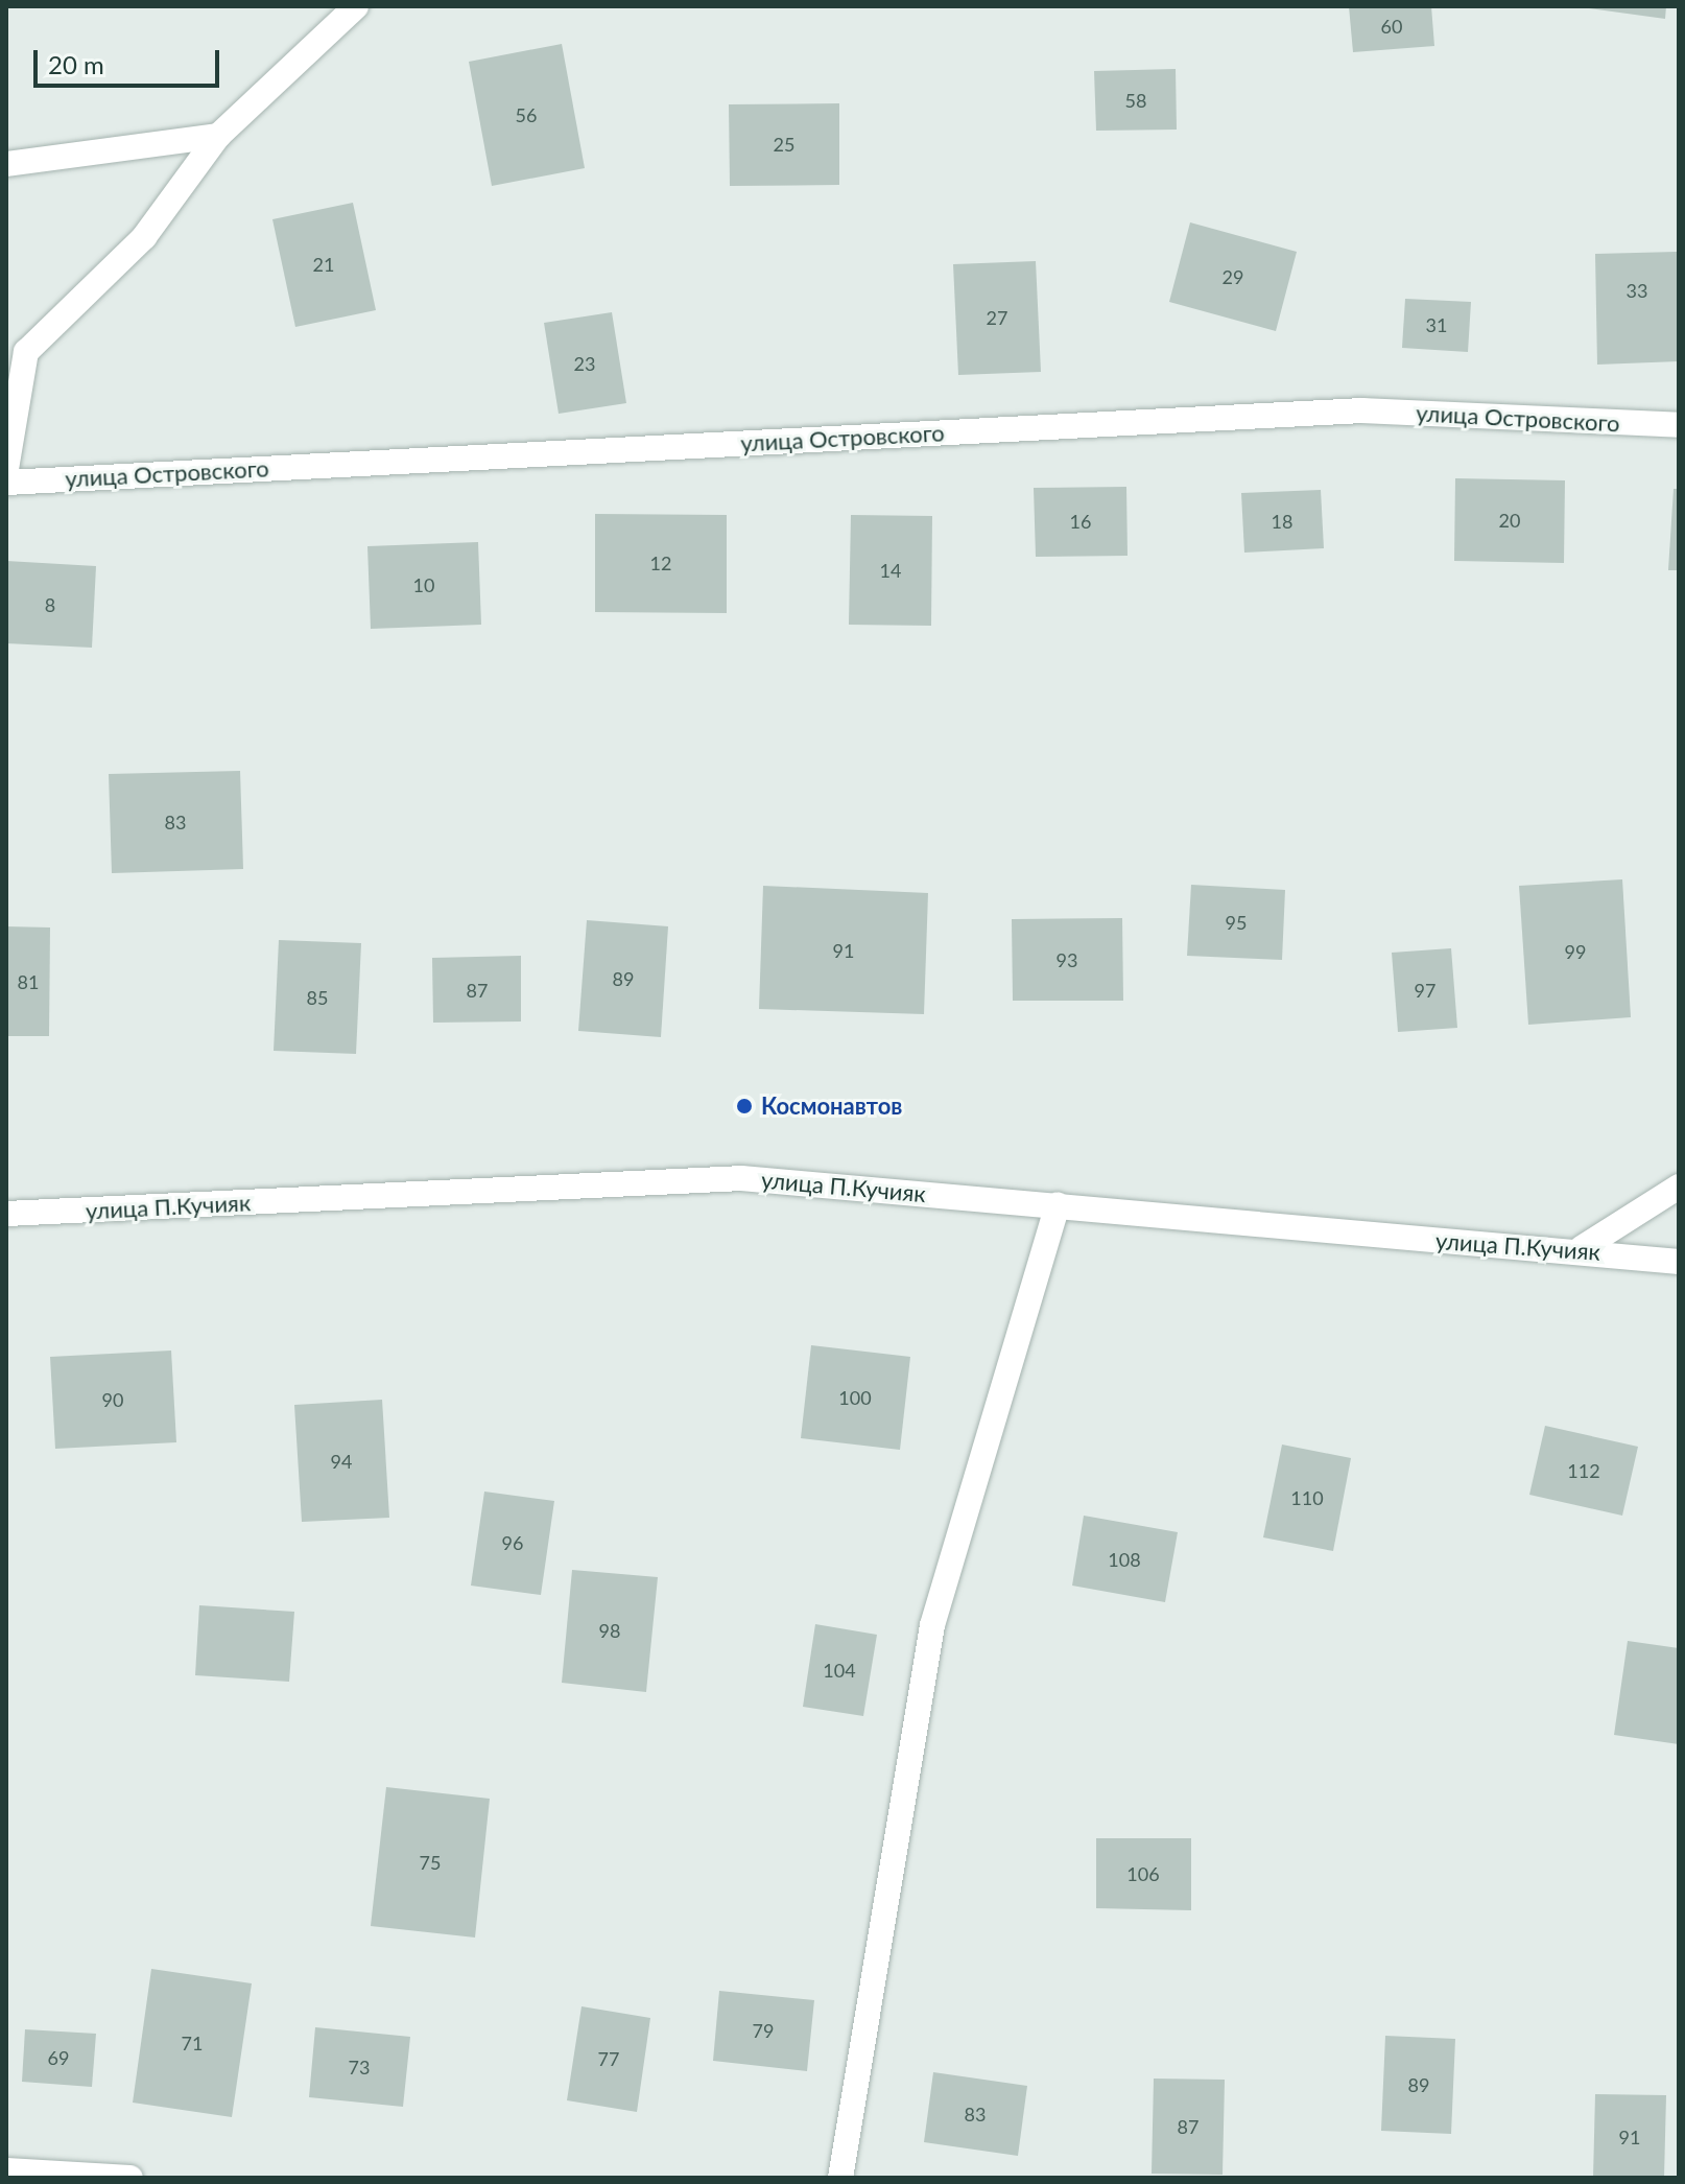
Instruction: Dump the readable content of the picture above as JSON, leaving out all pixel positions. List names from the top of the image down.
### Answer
{
  "streets": {
    "street": ["улица Островского", "улица П.Кучияк"]
  },
  "places": ["Космонавтов"],
  "house_numbers": [
    "60",
    "58",
    "56",
    "25",
    "21",
    "29",
    "33",
    "27",
    "31",
    "23",
    "20",
    "16",
    "18",
    "12",
    "14",
    "10",
    "8",
    "83",
    "95",
    "91",
    "99",
    "93",
    "89",
    "81",
    "87",
    "97",
    "85",
    "100",
    "90",
    "94",
    "112",
    "110",
    "96",
    "108",
    "98",
    "104",
    "75",
    "106",
    "79",
    "71",
    "69",
    "77",
    "73",
    "89",
    "83",
    "87",
    "91"
  ],
  "scale_bar": "20 m"
}
